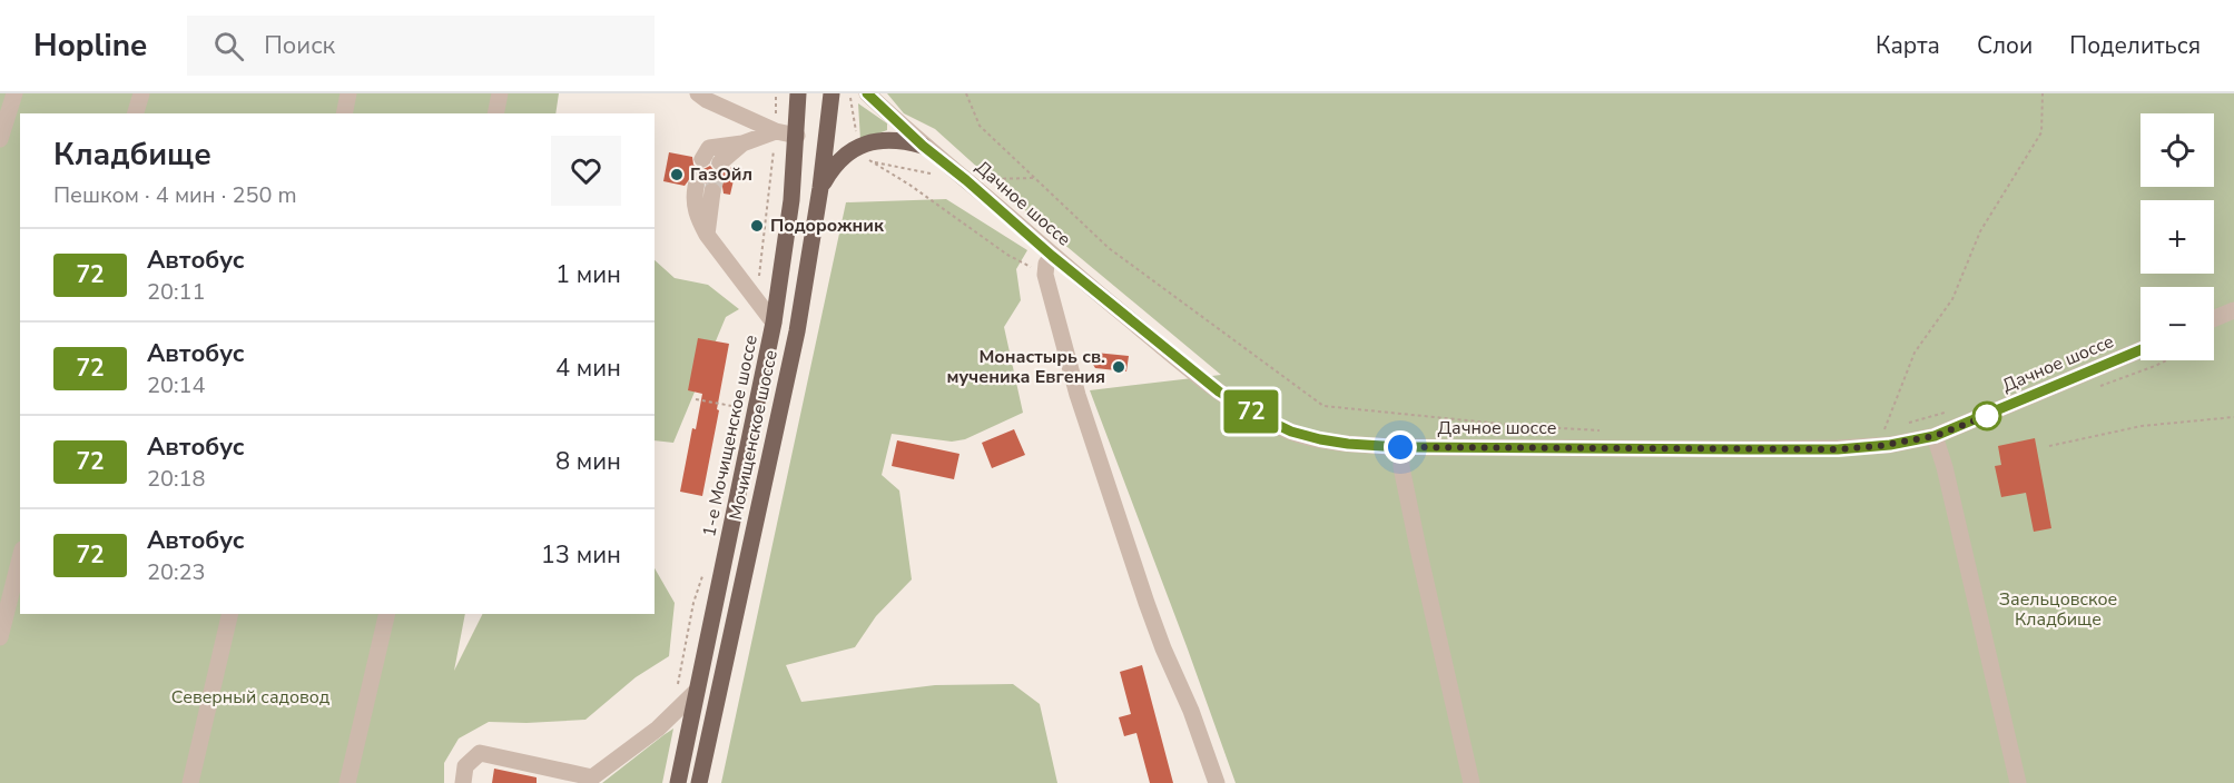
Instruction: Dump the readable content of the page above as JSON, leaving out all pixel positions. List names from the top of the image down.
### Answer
{
  "streets": {
    "main road": ["Мочищенское шоссе", "1-е Мочищенское шоссе"],
    "street": ["Дачное шоссе"]
  },
  "parks": ["Заельцовское Кладбище", "Северный садовод"],
  "places": ["ГазОйл", "Подорожник", "Монастырь св. мученика Евгения"],
  "lines": ["bus line 72"],
  "page": {
    "header": "Hopline",
    "search": "Поиск",
    "nav": ["Карта", "Слои", "Поделиться"],
    "on_map": "72",
    "map_buttons": ["+", "−"],
    "heading": ["Кладбище", "Пешком · 4 мин · 250 m"],
    "list": [
      {
        "mark": "72",
        "name": "Автобус",
        "note": "20:11",
        "value": "1 мин"
      },
      {
        "mark": "72",
        "name": "Автобус",
        "note": "20:14",
        "value": "4 мин"
      },
      {
        "mark": "72",
        "name": "Автобус",
        "note": "20:18",
        "value": "8 мин"
      },
      {
        "mark": "72",
        "name": "Автобус",
        "note": "20:23",
        "value": "13 мин"
      }
    ]
  }
}
